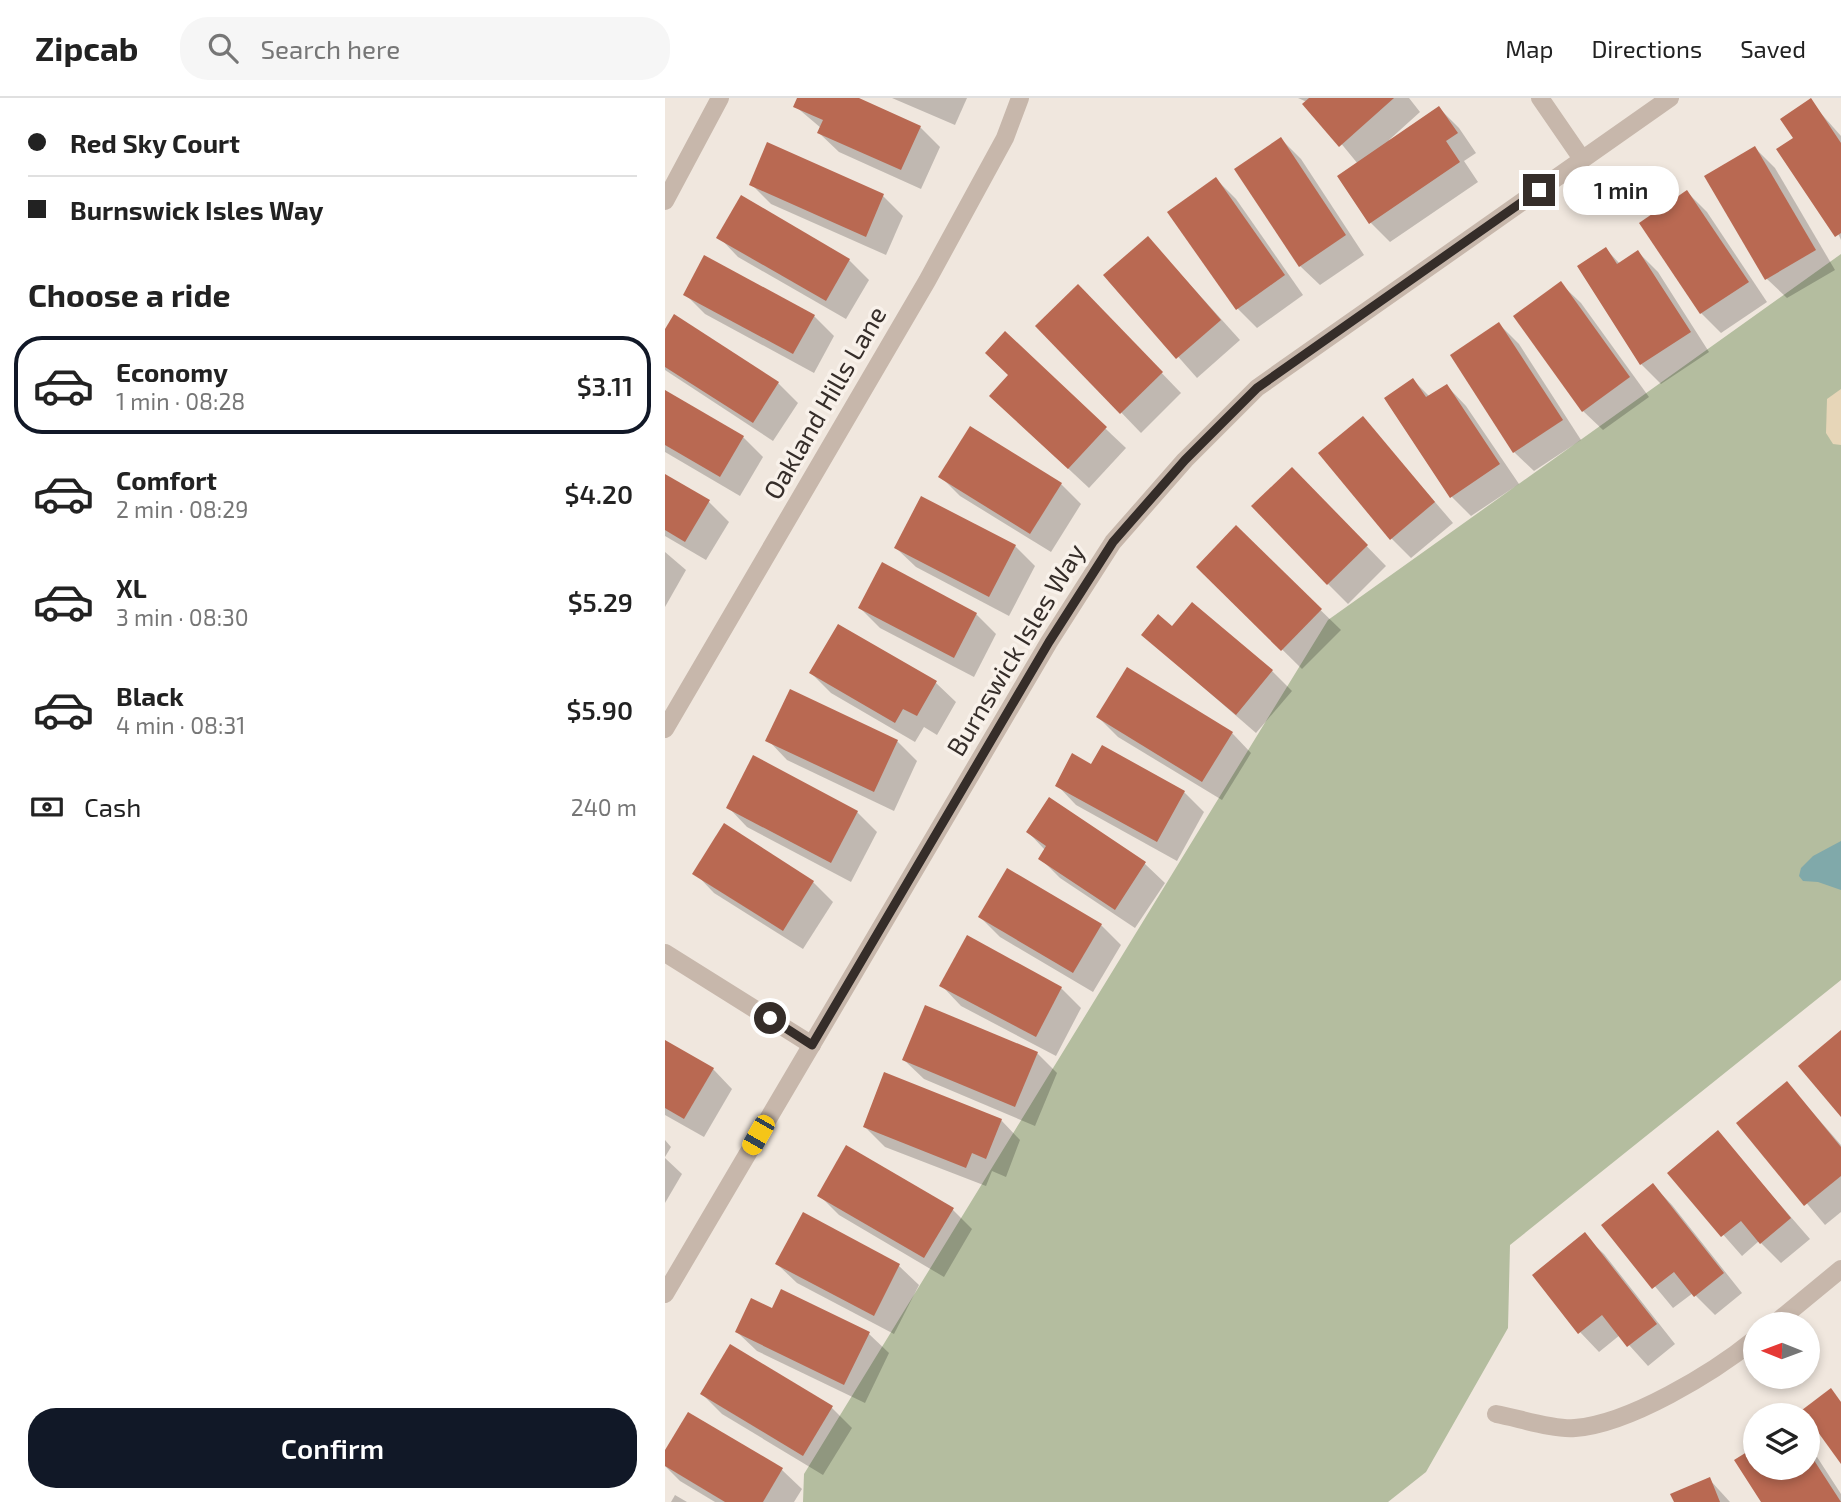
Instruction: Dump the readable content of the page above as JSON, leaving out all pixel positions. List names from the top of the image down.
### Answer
{
  "streets": {
    "street": ["Oakland Hills Lane", "Burnswick Isles Way"]
  },
  "north": "left",
  "page": {
    "header": "Zipcab",
    "search": "Search here",
    "nav": ["Map", "Directions", "Saved"],
    "banner": ["Red Sky Court", "Burnswick Isles Way"],
    "bubble": "1 min",
    "heading": "Choose a ride",
    "list": [
      {
        "name": "Economy",
        "note": "1 min · 08:28",
        "value": "$3.11"
      },
      {
        "name": "Comfort",
        "note": "2 min · 08:29",
        "value": "$4.20"
      },
      {
        "name": "XL",
        "note": "3 min · 08:30",
        "value": "$5.29"
      },
      {
        "name": "Black",
        "note": "4 min · 08:31",
        "value": "$5.90"
      }
    ],
    "pay": ["Cash", "240 m"],
    "buttons": "Confirm"
  }
}
